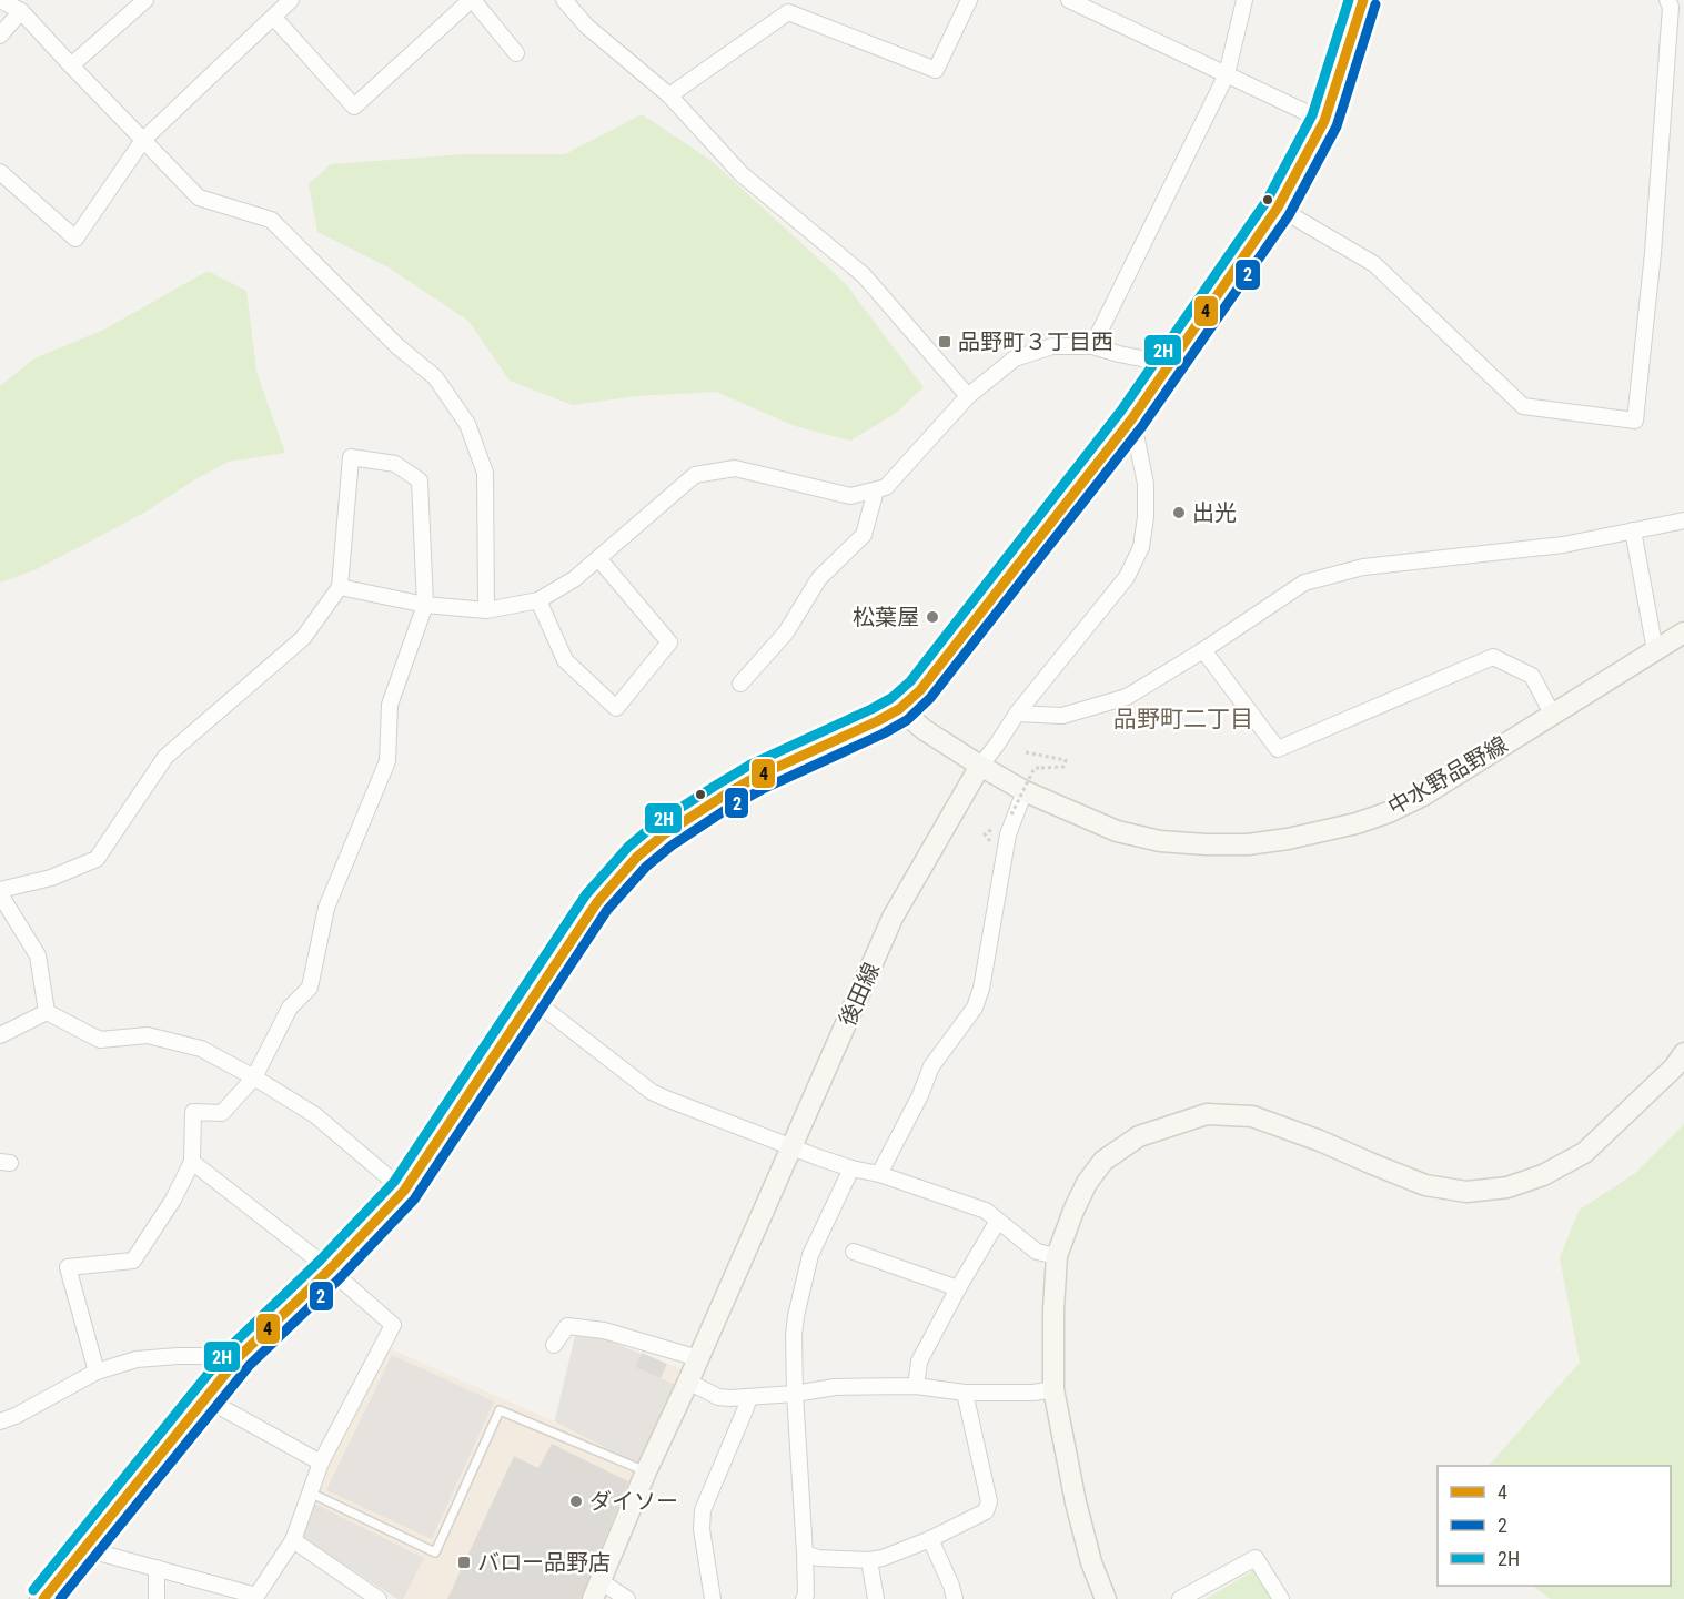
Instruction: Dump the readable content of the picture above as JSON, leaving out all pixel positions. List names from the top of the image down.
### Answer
{
  "streets": {
    "street": ["中水野品野線", "後田線"]
  },
  "crossings": [
    ["中水野品野線", "後田線"]
  ],
  "districts": ["品野町二丁目"],
  "places": {
    "transit": ["品野町３丁目西", "バロー品野店"],
    "other": ["出光", "松葉屋", "ダイソー"]
  },
  "lines": ["transit line 4", "transit line 2H", "transit line 2"],
  "legend": ["4", "2", "2H"]
}
